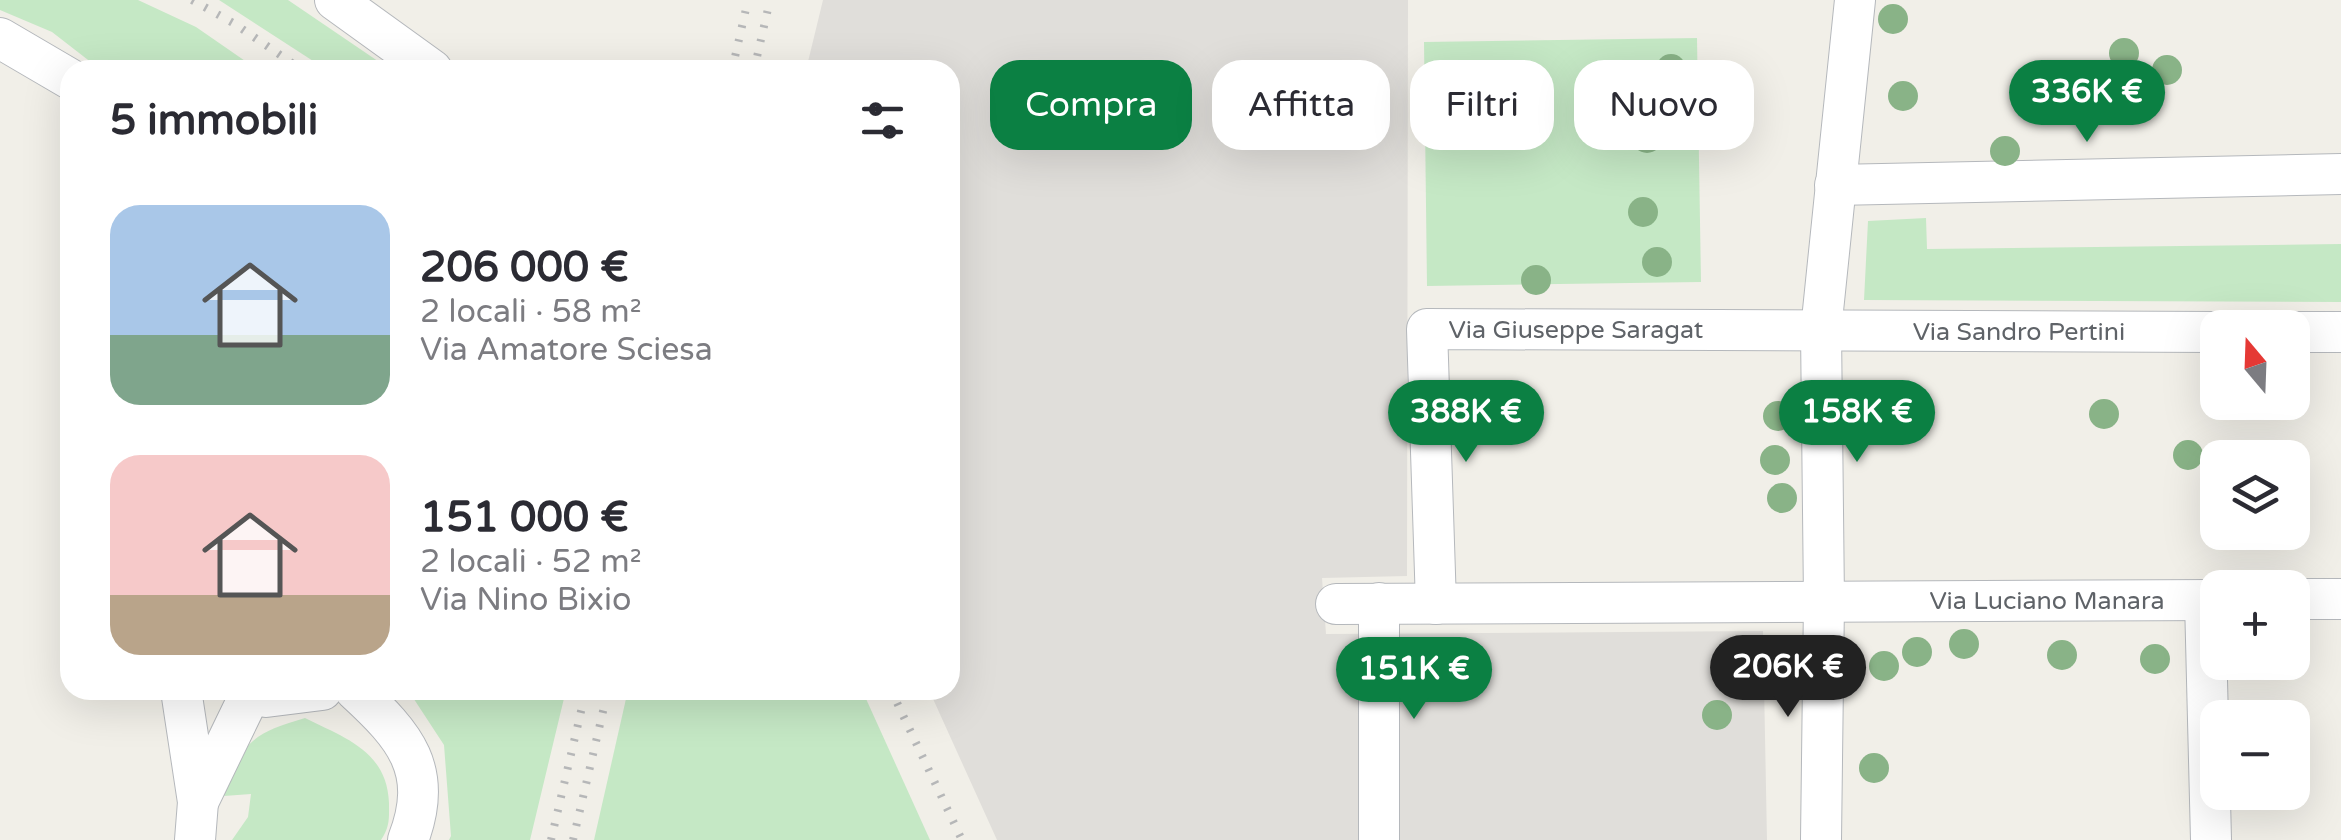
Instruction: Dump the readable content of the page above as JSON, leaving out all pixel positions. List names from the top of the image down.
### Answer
{
  "streets": {
    "street": ["Via Giuseppe Saragat", "Via Sandro Pertini", "Via Luciano Manara"]
  },
  "crossings": [
    ["Via Giuseppe Saragat", "Via Sandro Pertini"],
    ["Via Giuseppe Saragat", "Via Luciano Manara"]
  ],
  "north": "top",
  "page": {
    "price": [
      "336K €",
      "388K €",
      "158K €",
      "206K €",
      "151K €"
    ],
    "chip": [
      "Compra",
      "Affitta",
      "Filtri",
      "Nuovo"
    ],
    "heading": "5 immobili",
    "list": [
      {
        "name": "206 000 €",
        "note": "2 locali · 58 m² · Via Amatore Sciesa"
      },
      {
        "name": "151 000 €",
        "note": "2 locali · 52 m² · Via Nino Bixio"
      }
    ],
    "map_buttons": ["+", "−"]
  }
}
